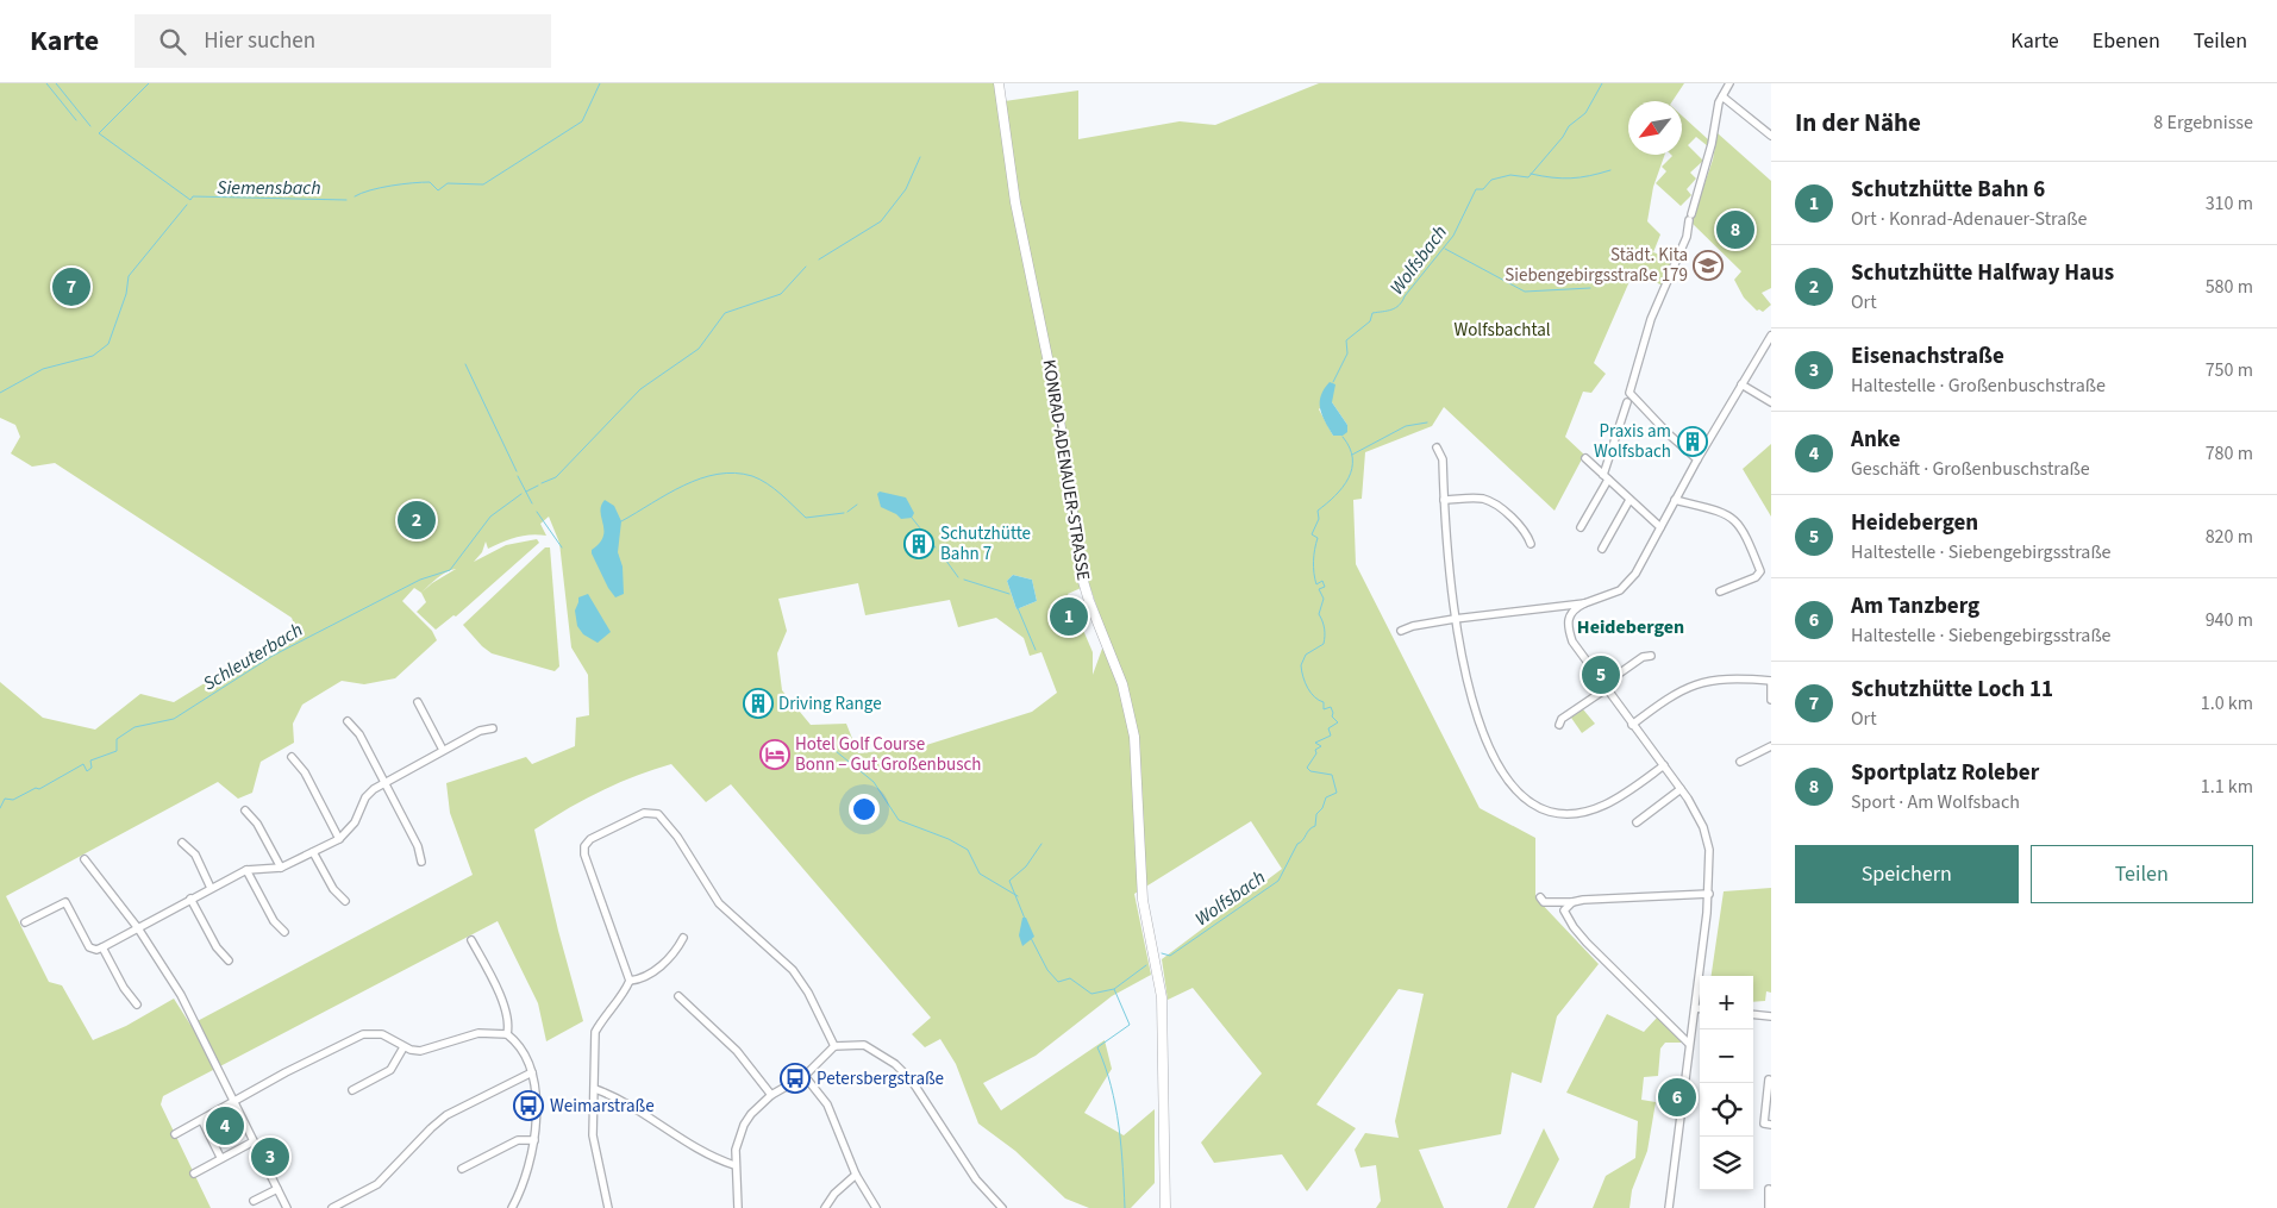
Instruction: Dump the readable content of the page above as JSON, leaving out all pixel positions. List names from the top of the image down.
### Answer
{
  "streets": {
    "street": ["KONRAD-ADENAUER-STRASSE"]
  },
  "districts": ["Heidebergen"],
  "water": ["Siemensbach", "Wolfsbach", "Schleuterbach"],
  "parks": ["Wolfsbachtal"],
  "places": {
    "school or university": ["Städt. Kita Siebengebirgsstraße 179"],
    "building": ["Praxis am Wolfsbach", "Schutzhütte Bahn 7", "Driving Range"],
    "hotel": ["Hotel Golf Course Bonn – Gut Großenbusch"],
    "bus stop": ["Petersbergstraße", "Weimarstraße"]
  },
  "north": "bottom left",
  "page": {
    "header": "Karte",
    "search": "Hier suchen",
    "nav": ["Karte", "Ebenen", "Teilen"],
    "heading": ["In der Nähe", "8 Ergebnisse"],
    "list": [
      {
        "mark": "1",
        "name": "Schutzhütte Bahn 6",
        "note": "Ort · Konrad-Adenauer-Straße",
        "value": "310 m"
      },
      {
        "mark": "2",
        "name": "Schutzhütte Halfway Haus",
        "note": "Ort",
        "value": "580 m"
      },
      {
        "mark": "3",
        "name": "Eisenachstraße",
        "note": "Haltestelle · Großenbuschstraße",
        "value": "750 m"
      },
      {
        "mark": "4",
        "name": "Anke",
        "note": "Geschäft · Großenbuschstraße",
        "value": "780 m"
      },
      {
        "mark": "5",
        "name": "Heidebergen",
        "note": "Haltestelle · Siebengebirgsstraße",
        "value": "820 m"
      },
      {
        "mark": "6",
        "name": "Am Tanzberg",
        "note": "Haltestelle · Siebengebirgsstraße",
        "value": "940 m"
      },
      {
        "mark": "7",
        "name": "Schutzhütte Loch 11",
        "note": "Ort",
        "value": "1.0 km"
      },
      {
        "mark": "8",
        "name": "Sportplatz Roleber",
        "note": "Sport · Am Wolfsbach",
        "value": "1.1 km"
      }
    ],
    "pins": [
      "8",
      "7",
      "2",
      "1",
      "5",
      "6",
      "4",
      "3"
    ],
    "buttons": ["Speichern", "Teilen"],
    "map_buttons": ["+", "−"]
  }
}
